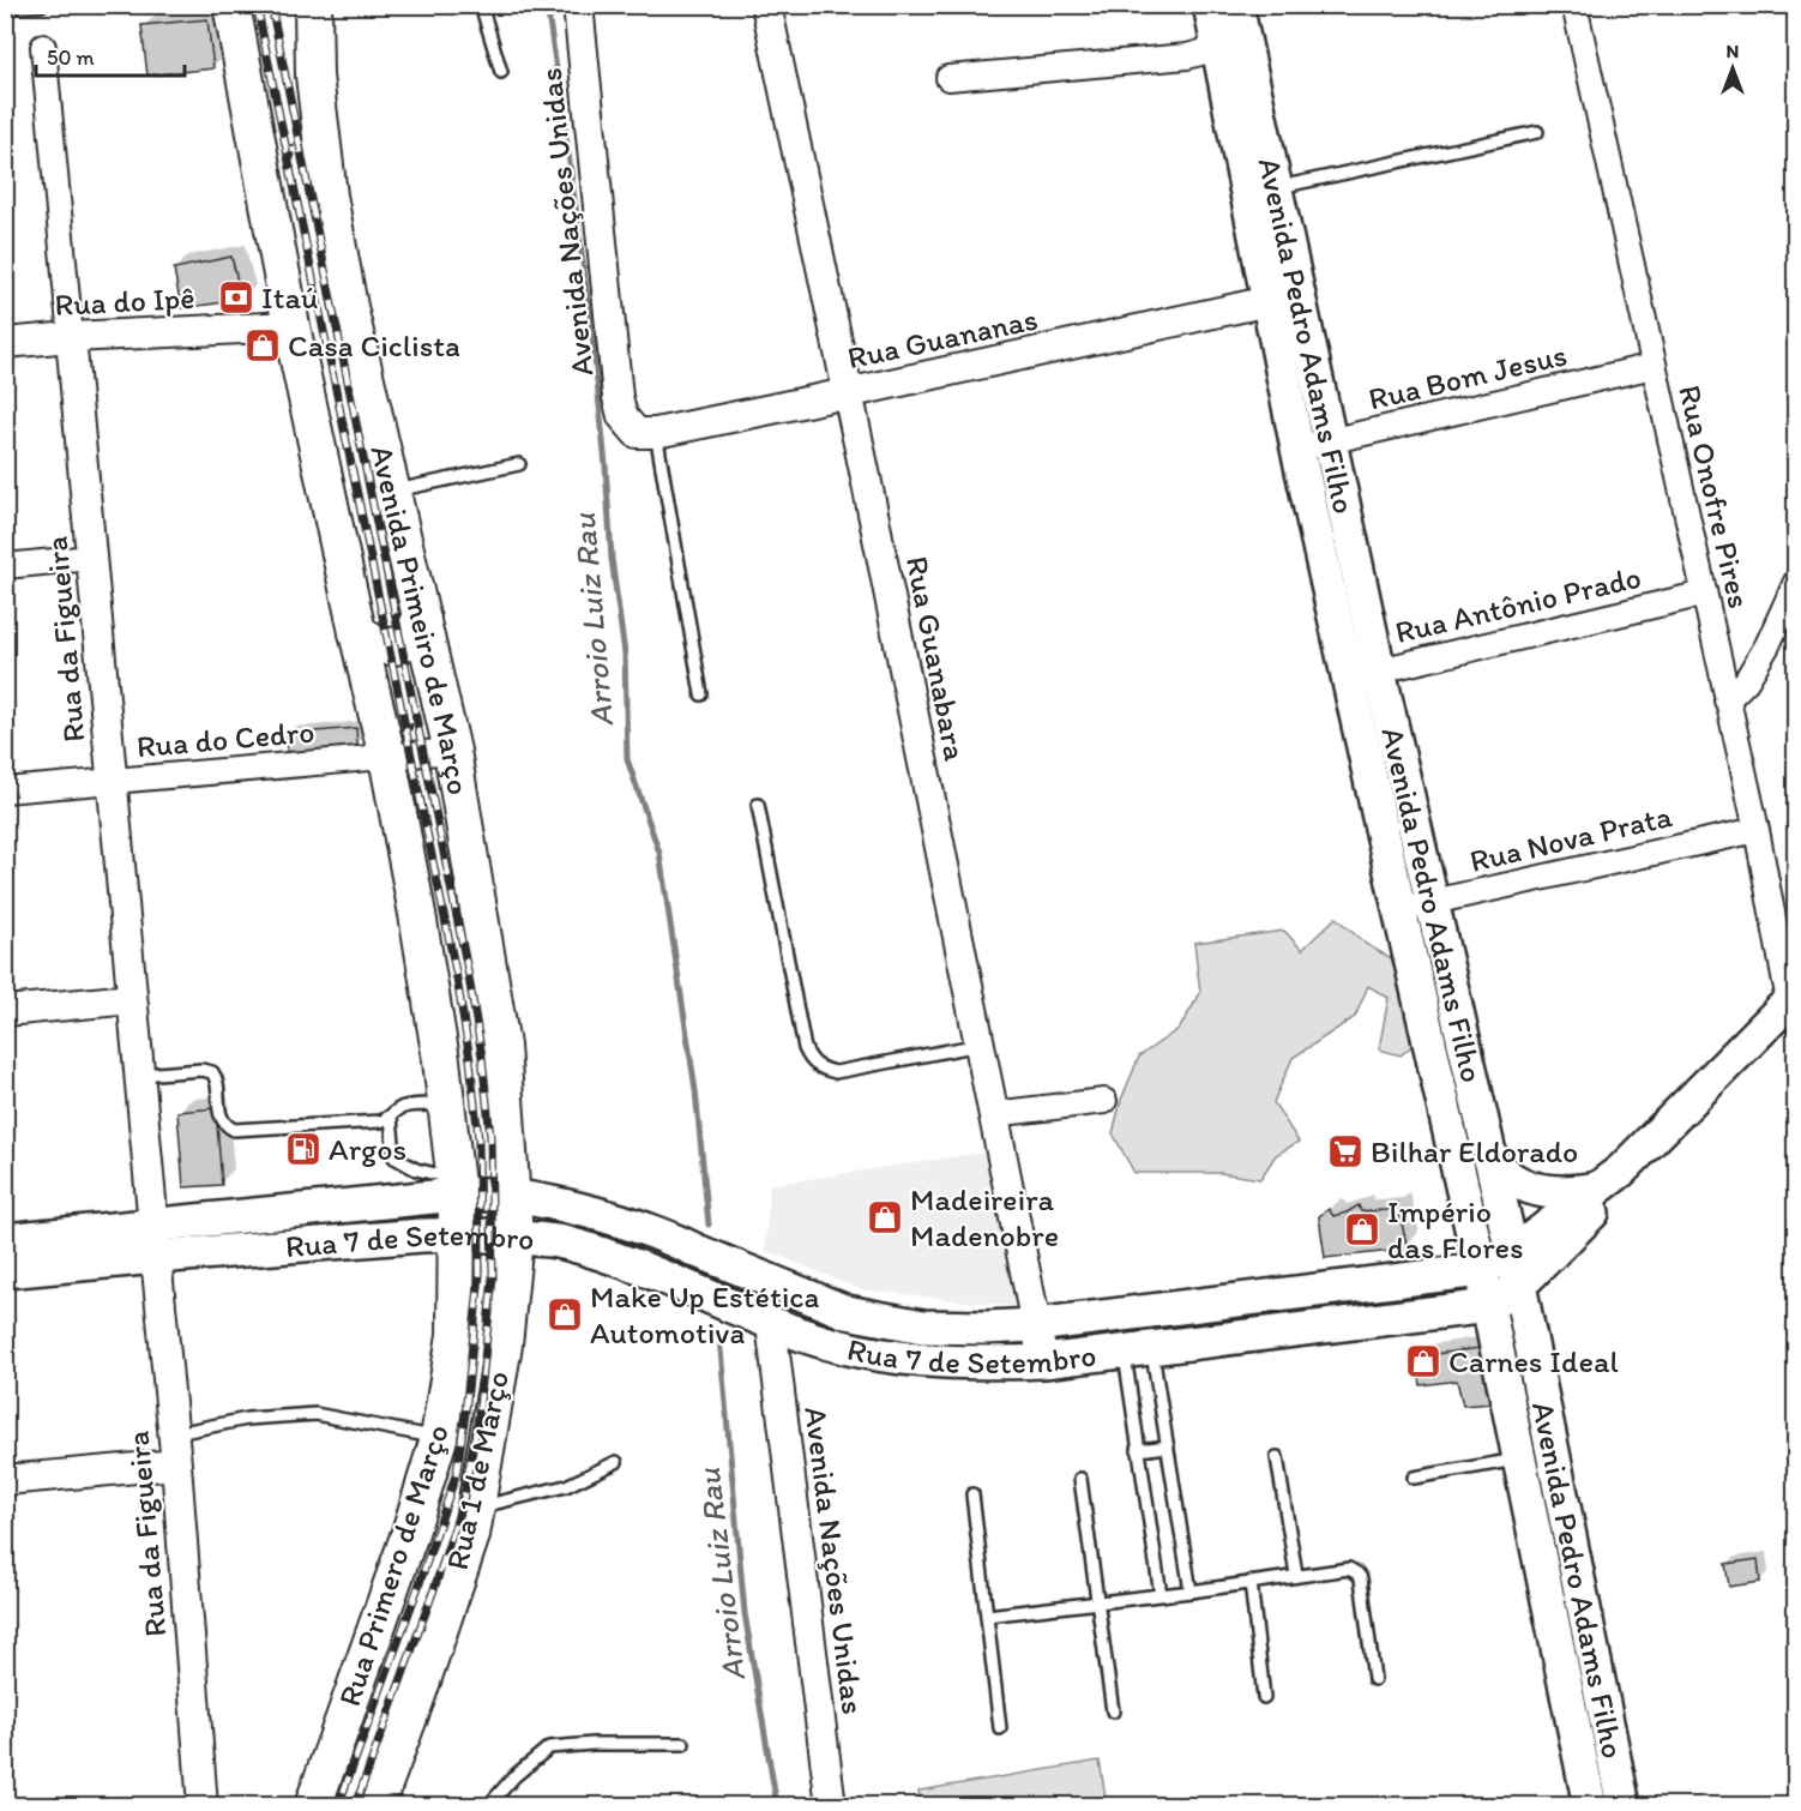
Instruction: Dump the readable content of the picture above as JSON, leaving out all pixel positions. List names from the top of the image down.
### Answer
{
  "streets": {
    "main road": [
      "Avenida Pedro Adams Filho",
      "Avenida Primeiro de Março",
      "Rua 7 de Setembro",
      "Rua 1 de Março",
      "Rua Primero de Março"
    ],
    "street": [
      "Avenida Nações Unidas",
      "Rua do Ipê",
      "Rua Guananas",
      "Rua Bom Jesus",
      "Rua Onofre Pires",
      "Rua Antônio Prado",
      "Rua da Figueira",
      "Rua Guanabara",
      "Rua do Cedro",
      "Rua Nova Prata"
    ]
  },
  "crossings": [
    ["Avenida Nações Unidas", "Rua Guananas"],
    ["Avenida Nações Unidas", "Rua 7 de Setembro"],
    ["Rua do Ipê", "Avenida Primeiro de Março"],
    ["Rua do Ipê", "Rua da Figueira"],
    ["Avenida Pedro Adams Filho", "Rua Guananas"],
    ["Avenida Pedro Adams Filho", "Rua Bom Jesus"],
    ["Avenida Pedro Adams Filho", "Rua Antônio Prado"],
    ["Avenida Pedro Adams Filho", "Rua Nova Prata"],
    ["Avenida Pedro Adams Filho", "Rua 7 de Setembro"],
    ["Rua Guananas", "Rua Guanabara"],
    ["Rua Bom Jesus", "Rua Onofre Pires"],
    ["Rua Onofre Pires", "Rua Antônio Prado"],
    ["Rua Onofre Pires", "Rua Nova Prata"],
    ["Avenida Primeiro de Março", "Rua do Cedro"],
    ["Avenida Primeiro de Março", "Rua 7 de Setembro"],
    ["Avenida Primeiro de Março", "Rua 1 de Março"],
    ["Avenida Primeiro de Março", "Rua Primero de Março"],
    ["Rua da Figueira", "Rua do Cedro"],
    ["Rua da Figueira", "Rua 7 de Setembro"],
    ["Rua Guanabara", "Rua 7 de Setembro"],
    ["Rua 7 de Setembro", "Rua 1 de Março"],
    ["Rua 7 de Setembro", "Rua Primero de Março"]
  ],
  "water": ["Arroio Luiz Rau"],
  "places": {
    "bank": ["Itaú"],
    "shop": [
      "Casa Ciclista",
      "Madeireira Madenobre",
      "Império das Flores",
      "Make Up Estética Automotiva",
      "Carnes Ideal"
    ],
    "fuel station": ["Argos"],
    "supermarket": ["Bilhar Eldorado"]
  },
  "scale_bar": "50 m",
  "north": "top"
}
